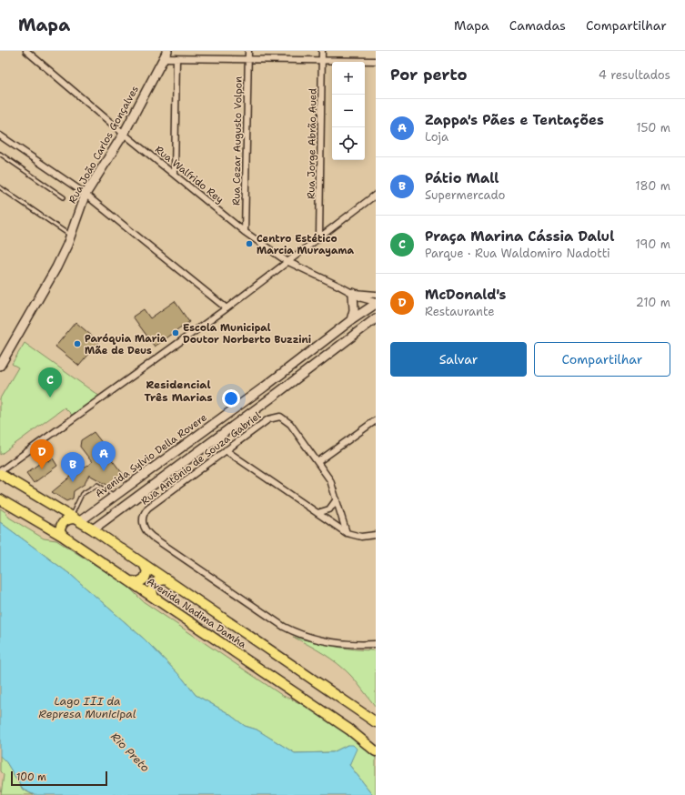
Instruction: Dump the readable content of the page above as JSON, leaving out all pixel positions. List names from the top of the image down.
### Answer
{
  "streets": {
    "main road": ["Rua João Carlos Gonçalves", "Avenida Sylvio Della Rovere", "Avenida Nadima Damha"],
    "street": [
      "Rua Cezar Augusto Volpon",
      "Rua Jorge Abrão Aued",
      "Rua Walfrido Rey",
      "Rua Antônio de Souza Gabriel"
    ]
  },
  "crossings": [
    ["Rua Cezar Augusto Volpon", "Rua Walfrido Rey"],
    ["Rua João Carlos Gonçalves", "Rua Walfrido Rey"],
    ["Rua Walfrido Rey", "Avenida Sylvio Della Rovere"],
    ["Avenida Sylvio Della Rovere", "Avenida Nadima Damha"]
  ],
  "districts": ["Residencial Três Marias"],
  "water": ["Lago III da Represa Municipal", "Rio Preto"],
  "places": ["Centro Estético Marcia Murayama", "Escola Municipal Doutor Norberto Buzzini", "Paróquia Maria Mãe de Deus"],
  "scale_bar": "100 m",
  "page": {
    "header": "Mapa",
    "nav": ["Mapa", "Camadas", "Compartilhar"],
    "heading": ["Por perto", "4 resultados"],
    "map_buttons": ["+", "−"],
    "list": [
      {
        "mark": "A",
        "name": "Zappa's Pães e Tentações",
        "note": "Loja",
        "value": "150 m"
      },
      {
        "mark": "B",
        "name": "Pátio Mall",
        "note": "Supermercado",
        "value": "180 m"
      },
      {
        "mark": "C",
        "name": "Praça Marina Cássia Dalul",
        "note": "Parque · Rua Waldomiro Nadotti",
        "value": "190 m"
      },
      {
        "mark": "D",
        "name": "McDonald's",
        "note": "Restaurante",
        "value": "210 m"
      }
    ],
    "buttons": ["Salvar", "Compartilhar"],
    "pins": [
      "C",
      "D",
      "A",
      "B"
    ],
    "scale": "100 m"
  }
}
